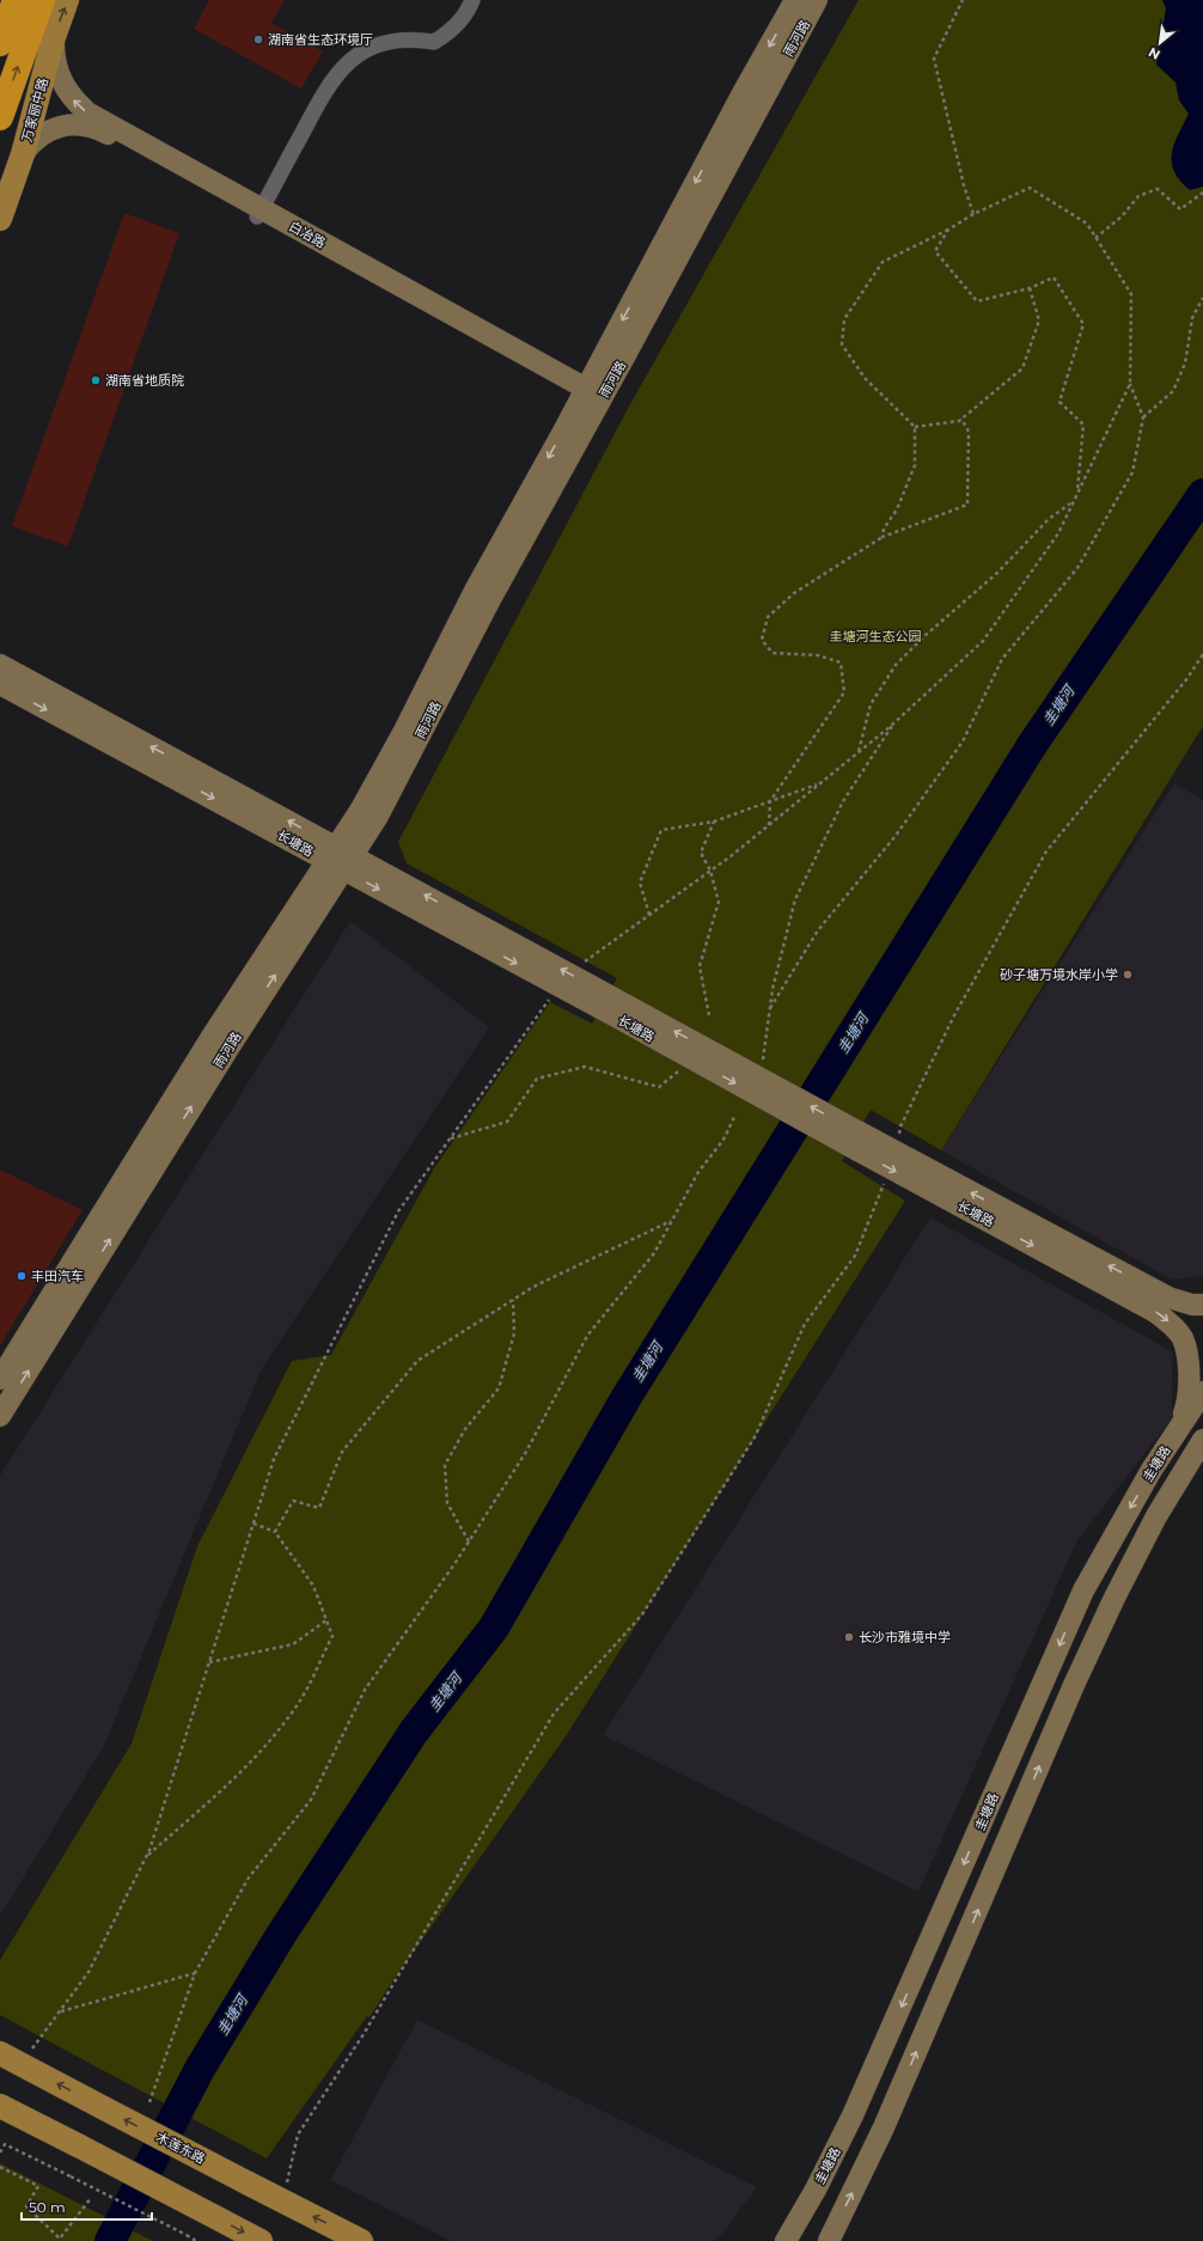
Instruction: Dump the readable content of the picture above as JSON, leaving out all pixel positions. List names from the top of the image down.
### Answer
{
  "streets": {
    "main road": [
      "雨河路",
      "万家丽中路",
      "白冶路",
      "长塘路",
      "圭塘路",
      "木莲东路"
    ]
  },
  "crossings": [
    ["雨河路", "白冶路"],
    ["雨河路", "长塘路"],
    ["万家丽中路", "白冶路"],
    ["长塘路", "圭塘路"]
  ],
  "water": ["圭塘河"],
  "parks": ["圭塘河生态公园"],
  "places": [
    "湖南省生态环境厅",
    "湖南省地质院",
    "砂子塘万境水岸小学",
    "丰田汽车",
    "长沙市雅境中学"
  ],
  "scale_bar": "50 m",
  "north": "bottom left"
}
